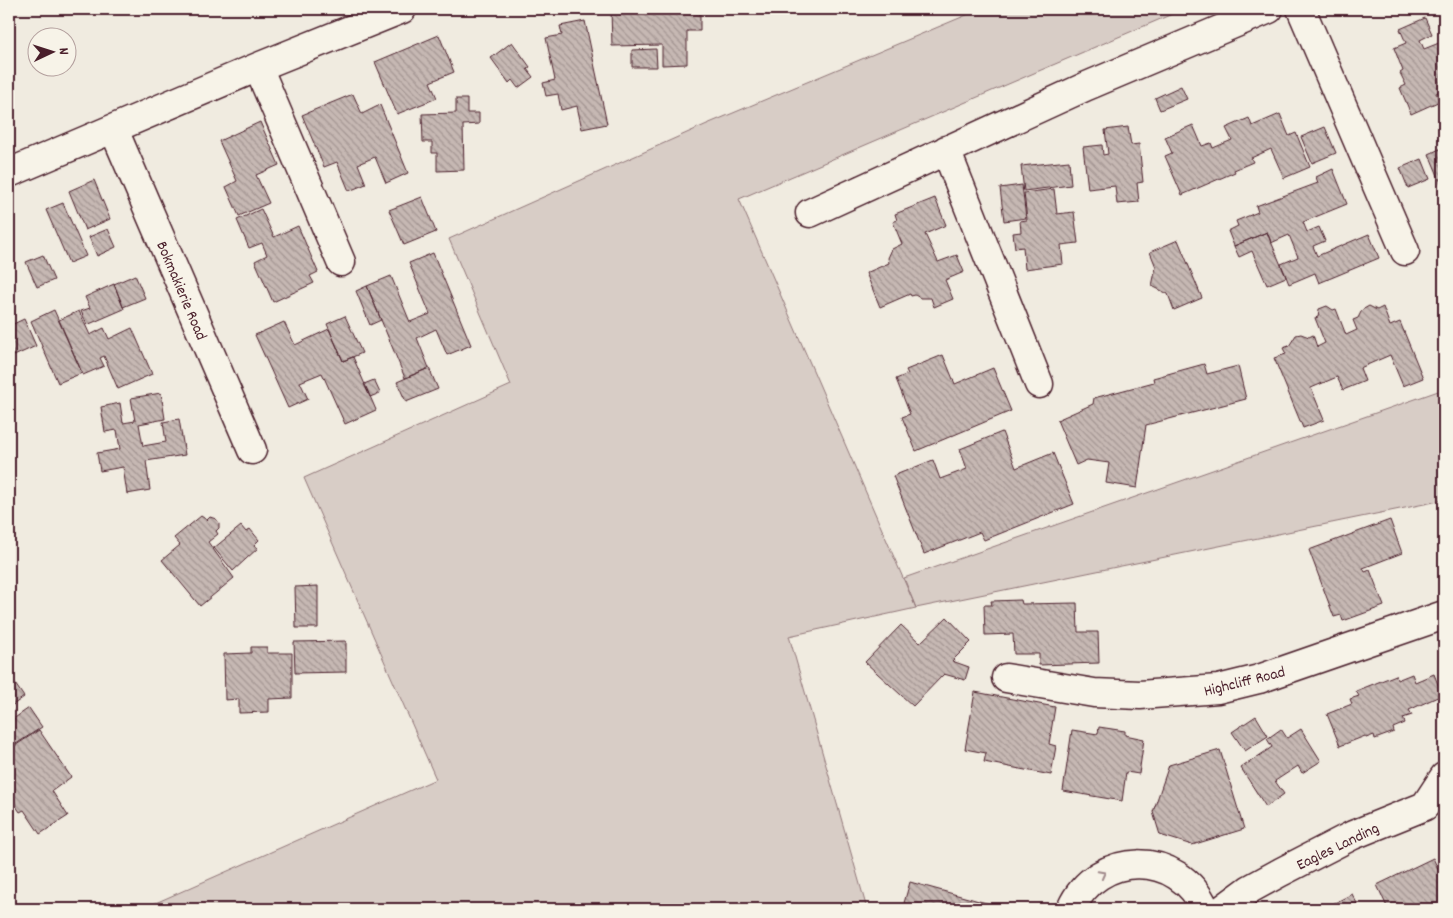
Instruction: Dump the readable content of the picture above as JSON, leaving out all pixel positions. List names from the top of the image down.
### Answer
{
  "streets": {
    "street": ["Bokmakierie Road", "Highcliff Road", "Eagles Landing"]
  },
  "north": "right"
}
